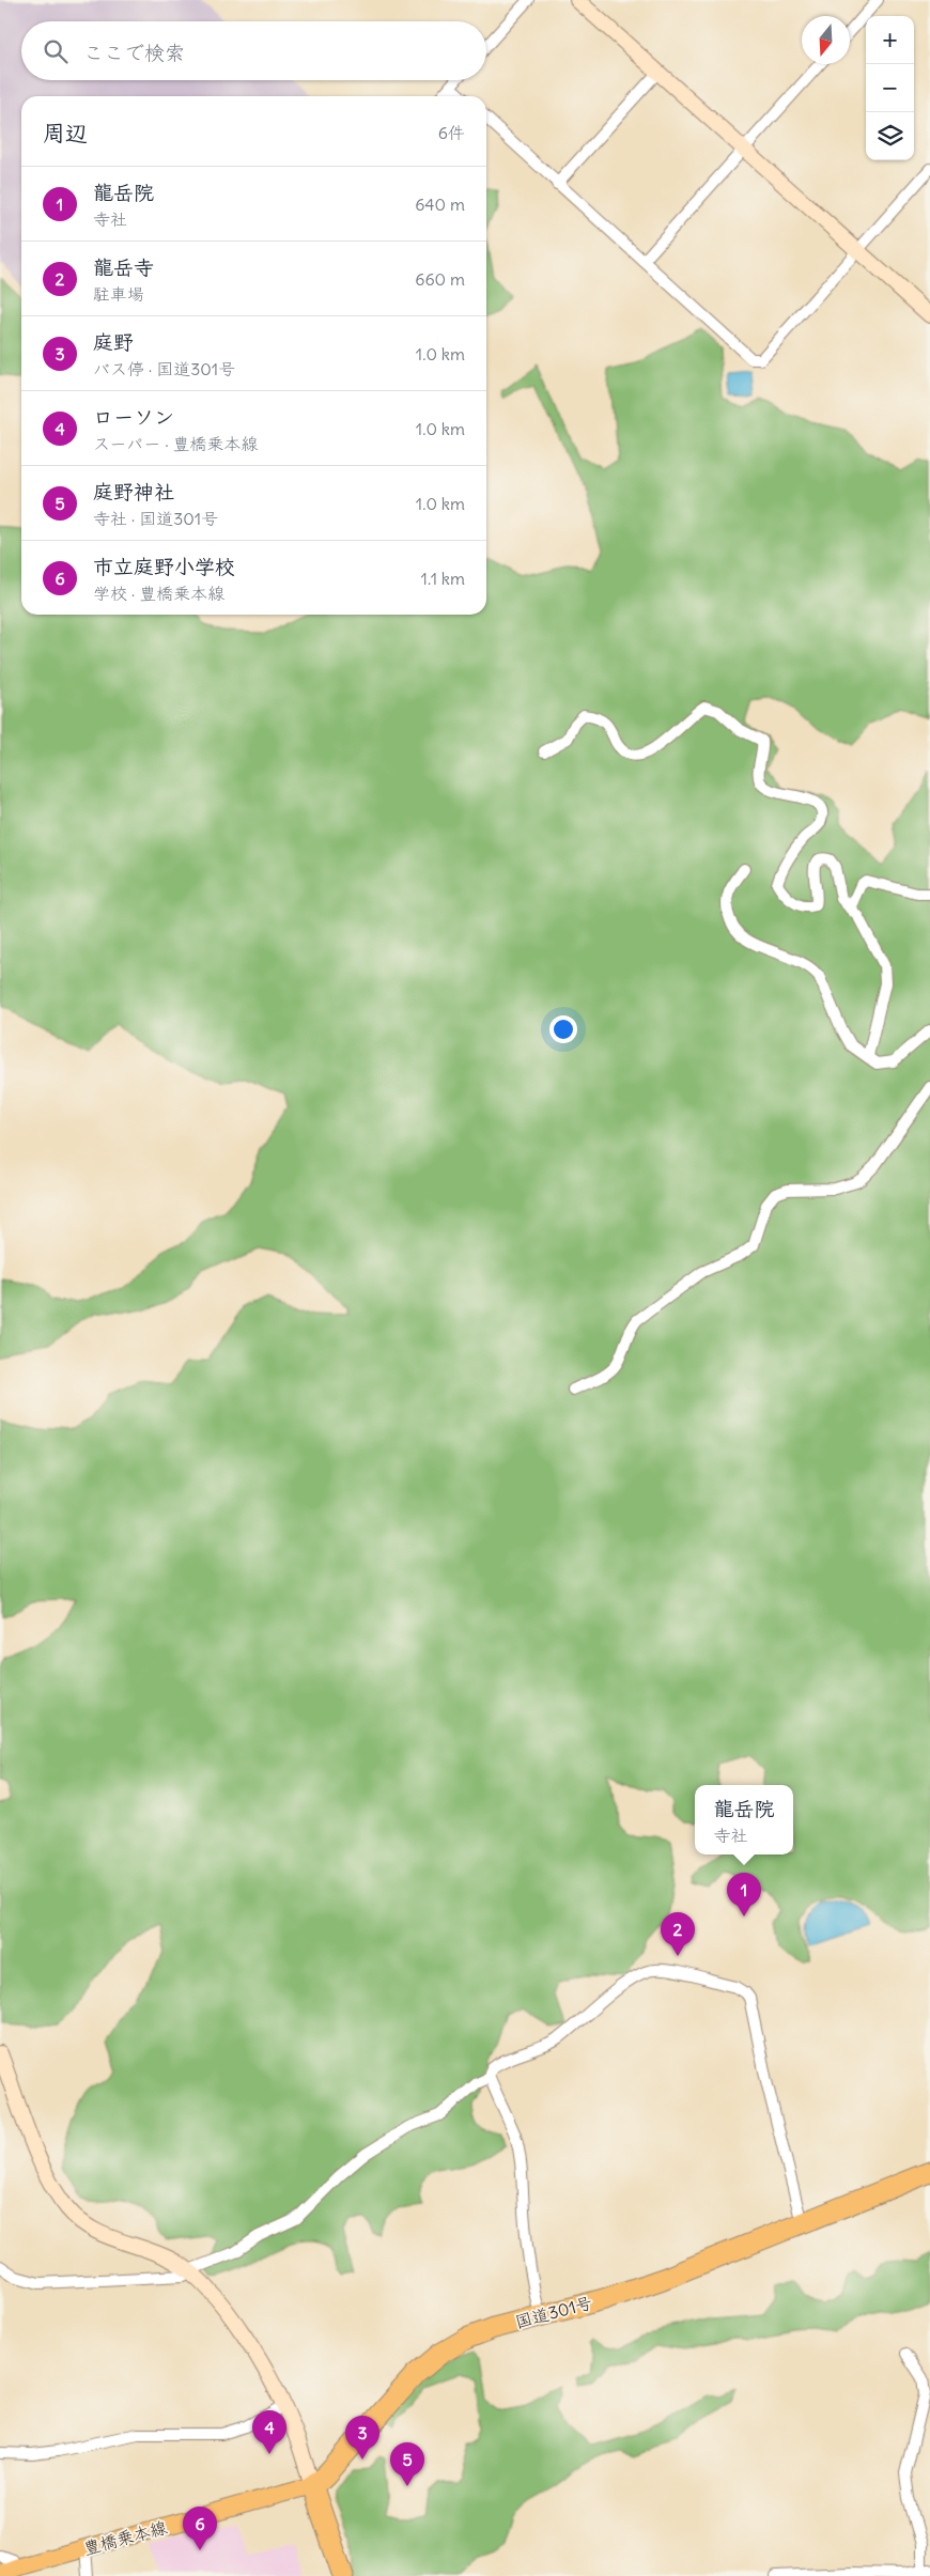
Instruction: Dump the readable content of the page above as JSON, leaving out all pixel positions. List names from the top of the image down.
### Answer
{
  "streets": {
    "highway": ["国道301号"],
    "main road": ["豊橋乗本線"]
  },
  "crossings": [
    ["国道301号", "豊橋乗本線"]
  ],
  "north": "bottom",
  "page": {
    "map_buttons": ["+", "−"],
    "search": "ここで検索",
    "heading": ["周辺", "6件"],
    "list": [
      {
        "mark": "1",
        "name": "龍岳院",
        "note": "寺社",
        "value": "640 m"
      },
      {
        "mark": "2",
        "name": "龍岳寺",
        "note": "駐車場",
        "value": "660 m"
      },
      {
        "mark": "3",
        "name": "庭野",
        "note": "バス停 · 国道301号",
        "value": "1.0 km"
      },
      {
        "mark": "4",
        "name": "ローソン",
        "note": "スーパー · 豊橋乗本線",
        "value": "1.0 km"
      },
      {
        "mark": "5",
        "name": "庭野神社",
        "note": "寺社 · 国道301号",
        "value": "1.0 km"
      },
      {
        "mark": "6",
        "name": "市立庭野小学校",
        "note": "学校 · 豊橋乗本線",
        "value": "1.1 km"
      }
    ],
    "popup": ["龍岳院", "寺社"],
    "pins": [
      "1",
      "2",
      "4",
      "3",
      "5",
      "6"
    ]
  }
}
